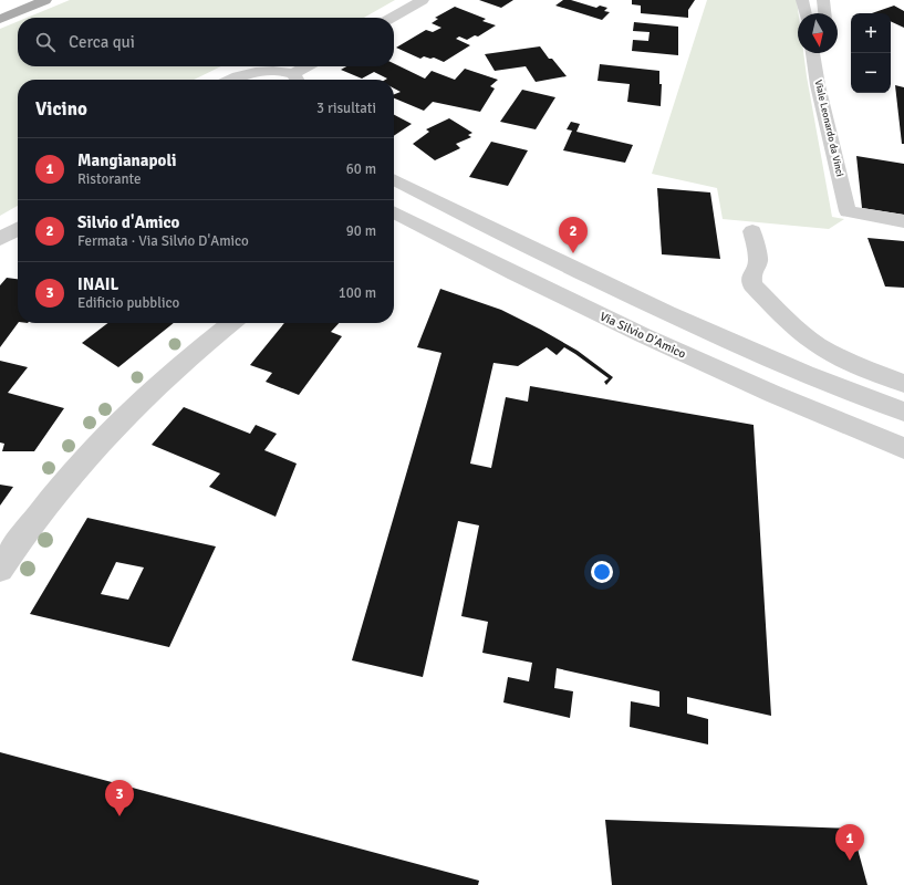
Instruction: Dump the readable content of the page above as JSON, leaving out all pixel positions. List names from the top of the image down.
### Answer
{
  "streets": {
    "street": ["Viale Leonardo da Vinci", "Via Silvio D'Amico"]
  },
  "north": "bottom",
  "page": {
    "map_buttons": ["+", "−"],
    "search": "Cerca qui",
    "heading": ["Vicino", "3 risultati"],
    "list": [
      {
        "mark": "1",
        "name": "Mangianapoli",
        "note": "Ristorante",
        "value": "60 m"
      },
      {
        "mark": "2",
        "name": "Silvio d'Amico",
        "note": "Fermata · Via Silvio D'Amico",
        "value": "90 m"
      },
      {
        "mark": "3",
        "name": "INAIL",
        "note": "Edificio pubblico",
        "value": "100 m"
      }
    ],
    "pins": ["2", "3", "1"]
  }
}
